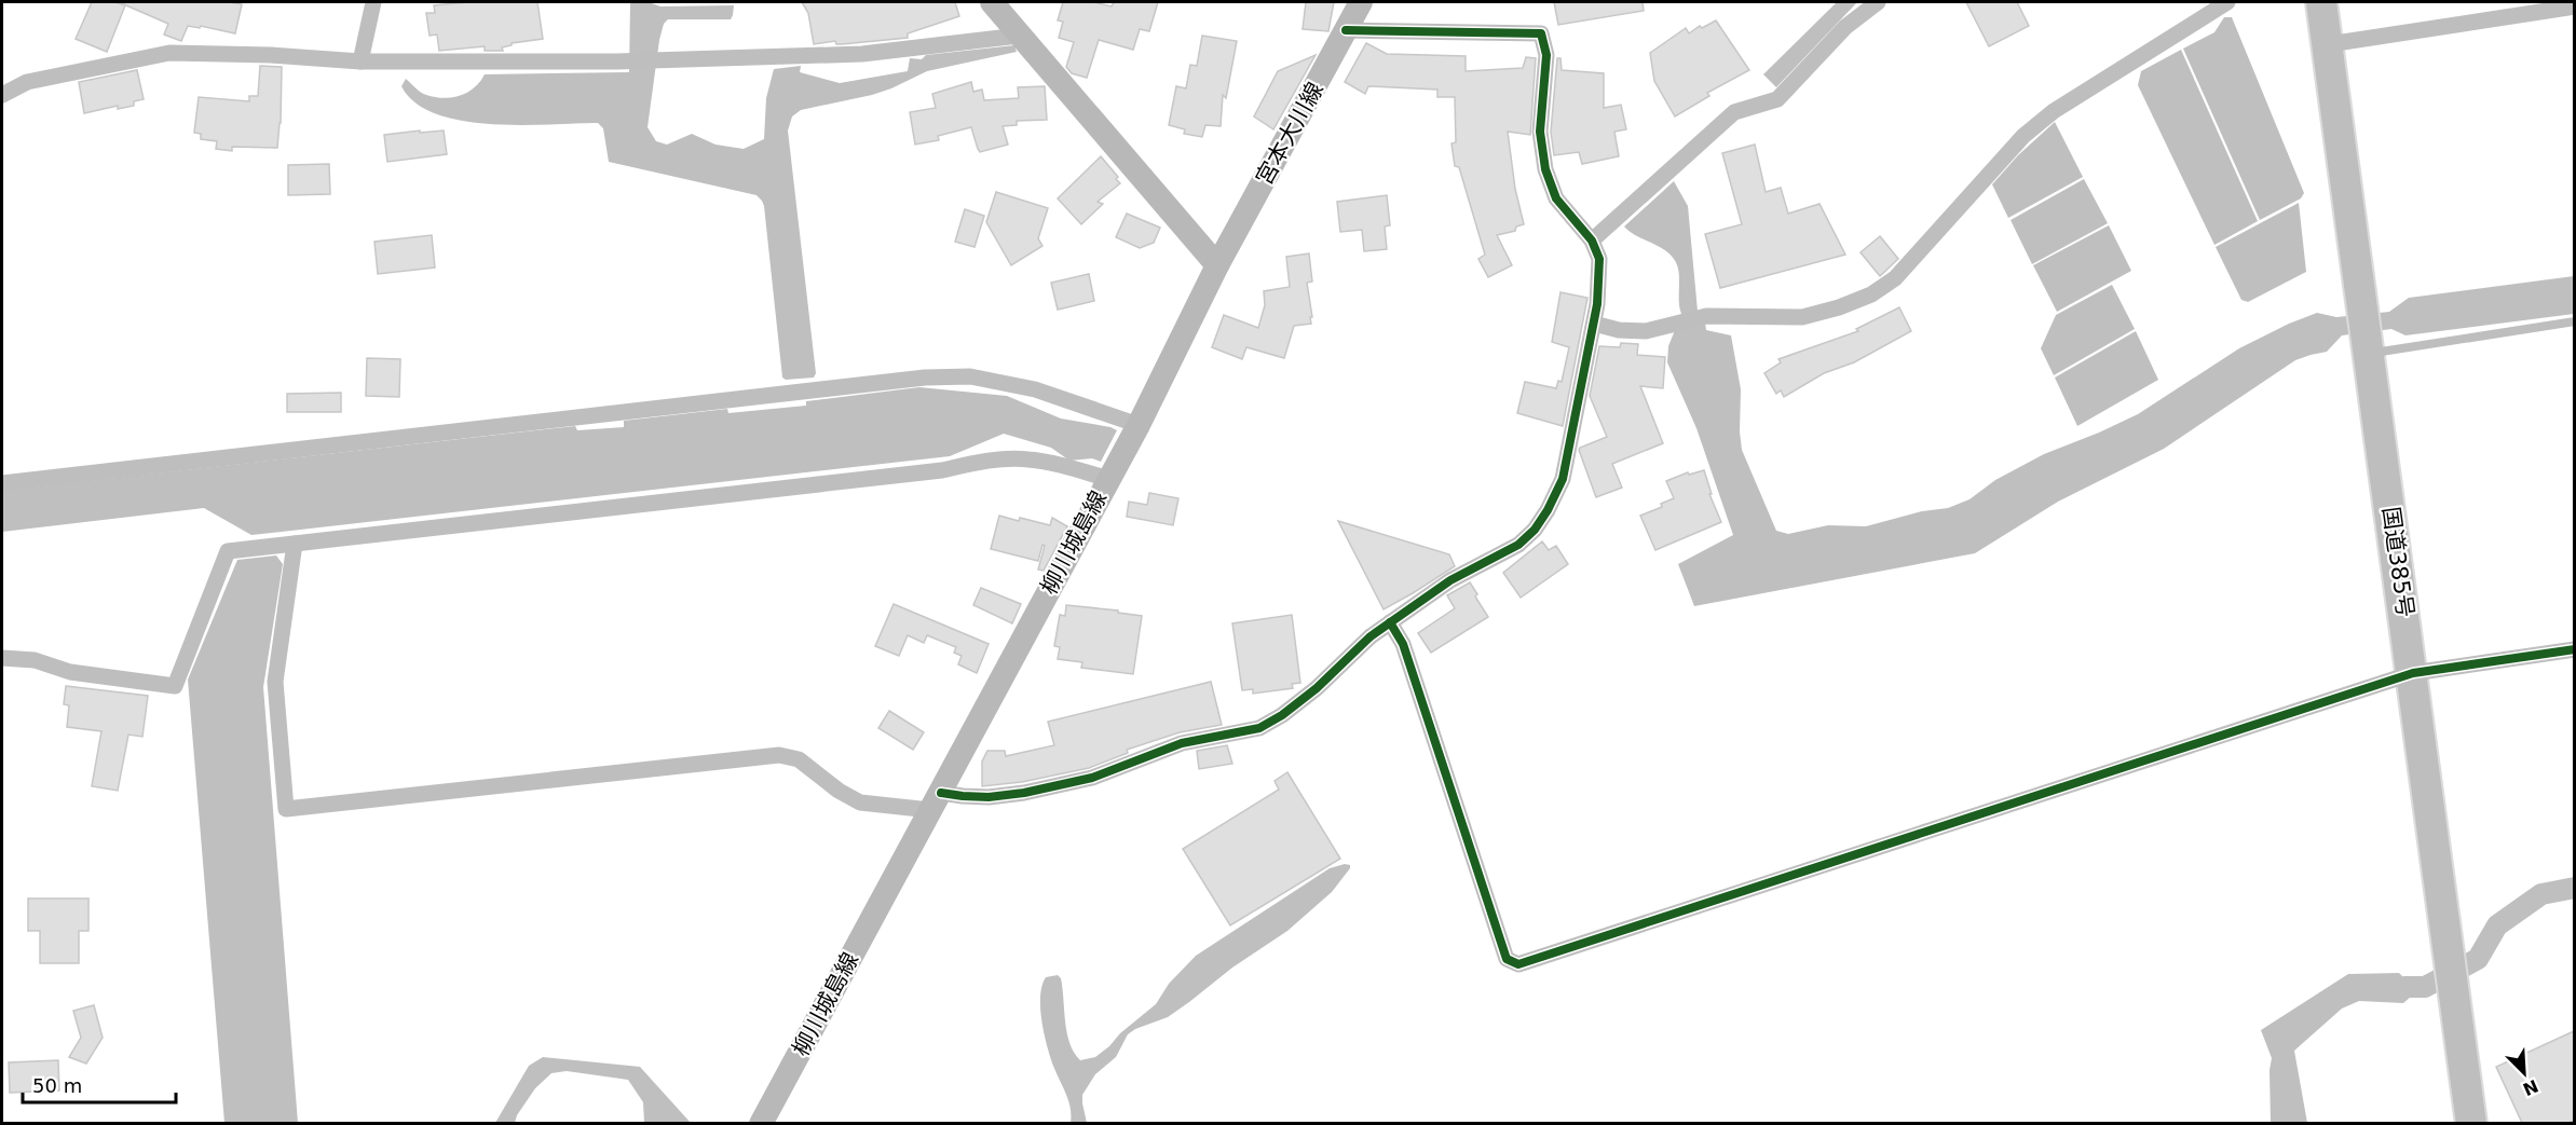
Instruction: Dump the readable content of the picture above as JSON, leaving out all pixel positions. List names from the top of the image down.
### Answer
{
  "streets": {
    "highway": ["国道385号"],
    "main road": ["宮本大川線", "柳川城島線"]
  },
  "crossings": [
    ["宮本大川線", "柳川城島線"]
  ],
  "scale_bar": "50 m",
  "north": "bottom right"
}
